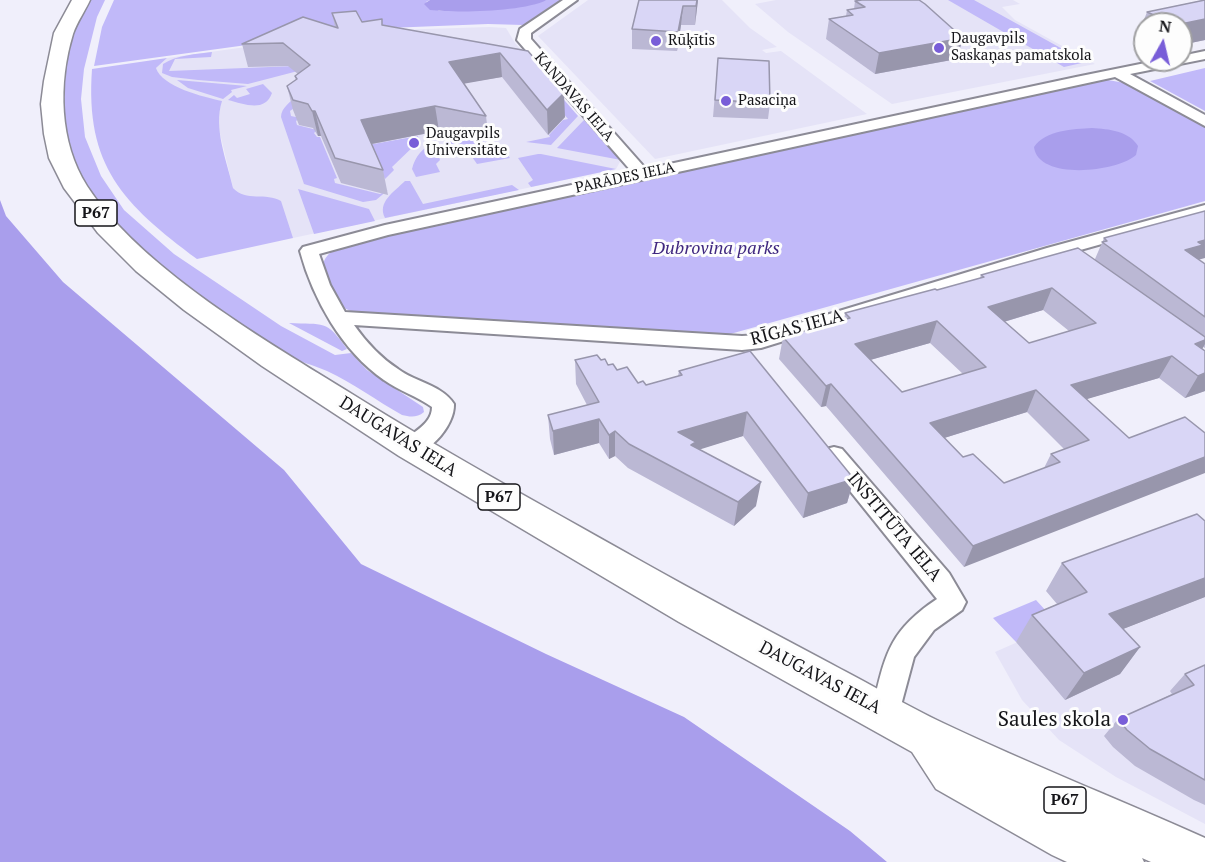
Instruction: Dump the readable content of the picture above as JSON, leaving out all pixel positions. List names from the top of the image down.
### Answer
{
  "streets": {
    "main road": ["P67", "DAUGAVAS IELA"],
    "street": [
      "KANDAVAS IELA",
      "PARĀDES IELA",
      "RĪGAS IELA",
      "INSTITŪTA IELA"
    ]
  },
  "crossings": [
    ["KANDAVAS IELA", "PARĀDES IELA"],
    ["PARĀDES IELA", "RĪGAS IELA"],
    ["PARĀDES IELA", "DAUGAVAS IELA"],
    ["DAUGAVAS IELA", "INSTITŪTA IELA"]
  ],
  "parks": ["Dubrovina parks"],
  "places": [
    "Rūķītis",
    "Daugavpils Saskaņas pamatskola",
    "Pasaciņa",
    "Daugavpils Universitāte",
    "Saules skola"
  ],
  "north": "top"
}
